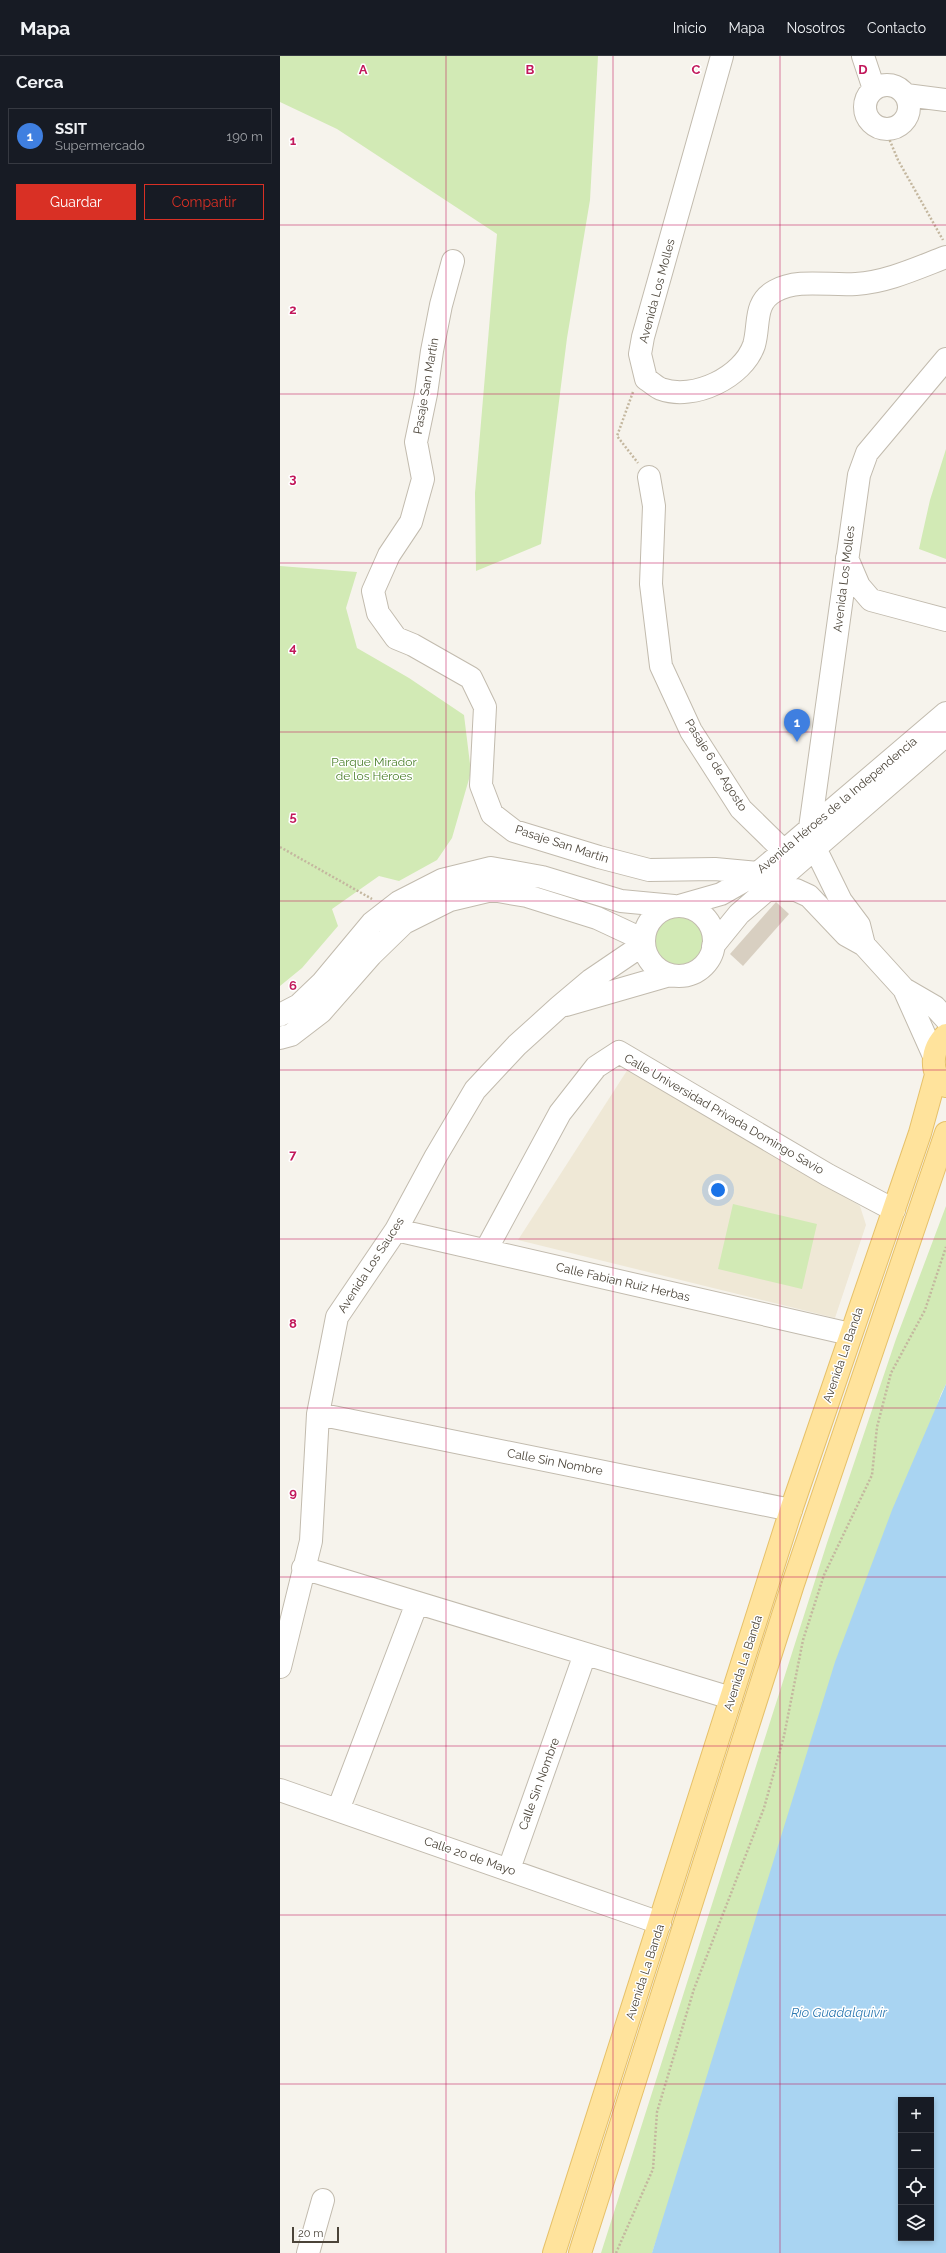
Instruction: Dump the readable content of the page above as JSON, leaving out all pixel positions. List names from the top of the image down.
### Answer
{
  "streets": {
    "main road": ["Avenida La Banda"],
    "street": [
      "Avenida Los Molles",
      "Pasaje San Martin",
      "Pasaje 6 de Agosto",
      "Avenida Héroes de la Independencia",
      "Calle Universidad Privada Domingo Savio",
      "Avenida Los Sauces",
      "Calle Fabian Ruiz Herbas",
      "Calle Sin Nombre",
      "Calle 20 de Mayo"
    ]
  },
  "crossings": [
    ["Avenida Los Molles", "Avenida Héroes de la Independencia"],
    ["Pasaje San Martin", "Avenida Héroes de la Independencia"],
    ["Pasaje 6 de Agosto", "Avenida Héroes de la Independencia"],
    ["Avenida Héroes de la Independencia", "Avenida Los Sauces"],
    ["Calle Universidad Privada Domingo Savio", "Calle Fabian Ruiz Herbas"],
    ["Calle Universidad Privada Domingo Savio", "Avenida La Banda"],
    ["Avenida Los Sauces", "Calle Fabian Ruiz Herbas"],
    ["Avenida Los Sauces", "Calle Sin Nombre"],
    ["Calle Fabian Ruiz Herbas", "Avenida La Banda"],
    ["Avenida La Banda", "Calle Sin Nombre"],
    ["Avenida La Banda", "Calle 20 de Mayo"],
    ["Calle Sin Nombre", "Calle 20 de Mayo"]
  ],
  "water": ["Río Guadalquivir"],
  "parks": ["Parque Mirador de los Héroes"],
  "scale_bar": "20 m",
  "page": {
    "header": "Mapa",
    "nav": [
      "Inicio",
      "Mapa",
      "Nosotros",
      "Contacto"
    ],
    "heading": "Cerca",
    "list": [
      {
        "mark": "1",
        "name": "SSIT",
        "note": "Supermercado",
        "value": "190 m"
      }
    ],
    "buttons": ["Guardar", "Compartir"],
    "pins": "1",
    "map_buttons": ["+", "−"],
    "scale": "20 m"
  },
  "grid": {
    "columns": [
      "A",
      "B",
      "C",
      "D"
    ],
    "rows": [
      "1",
      "2",
      "3",
      "4",
      "5",
      "6",
      "7",
      "8",
      "9"
    ]
  }
}
